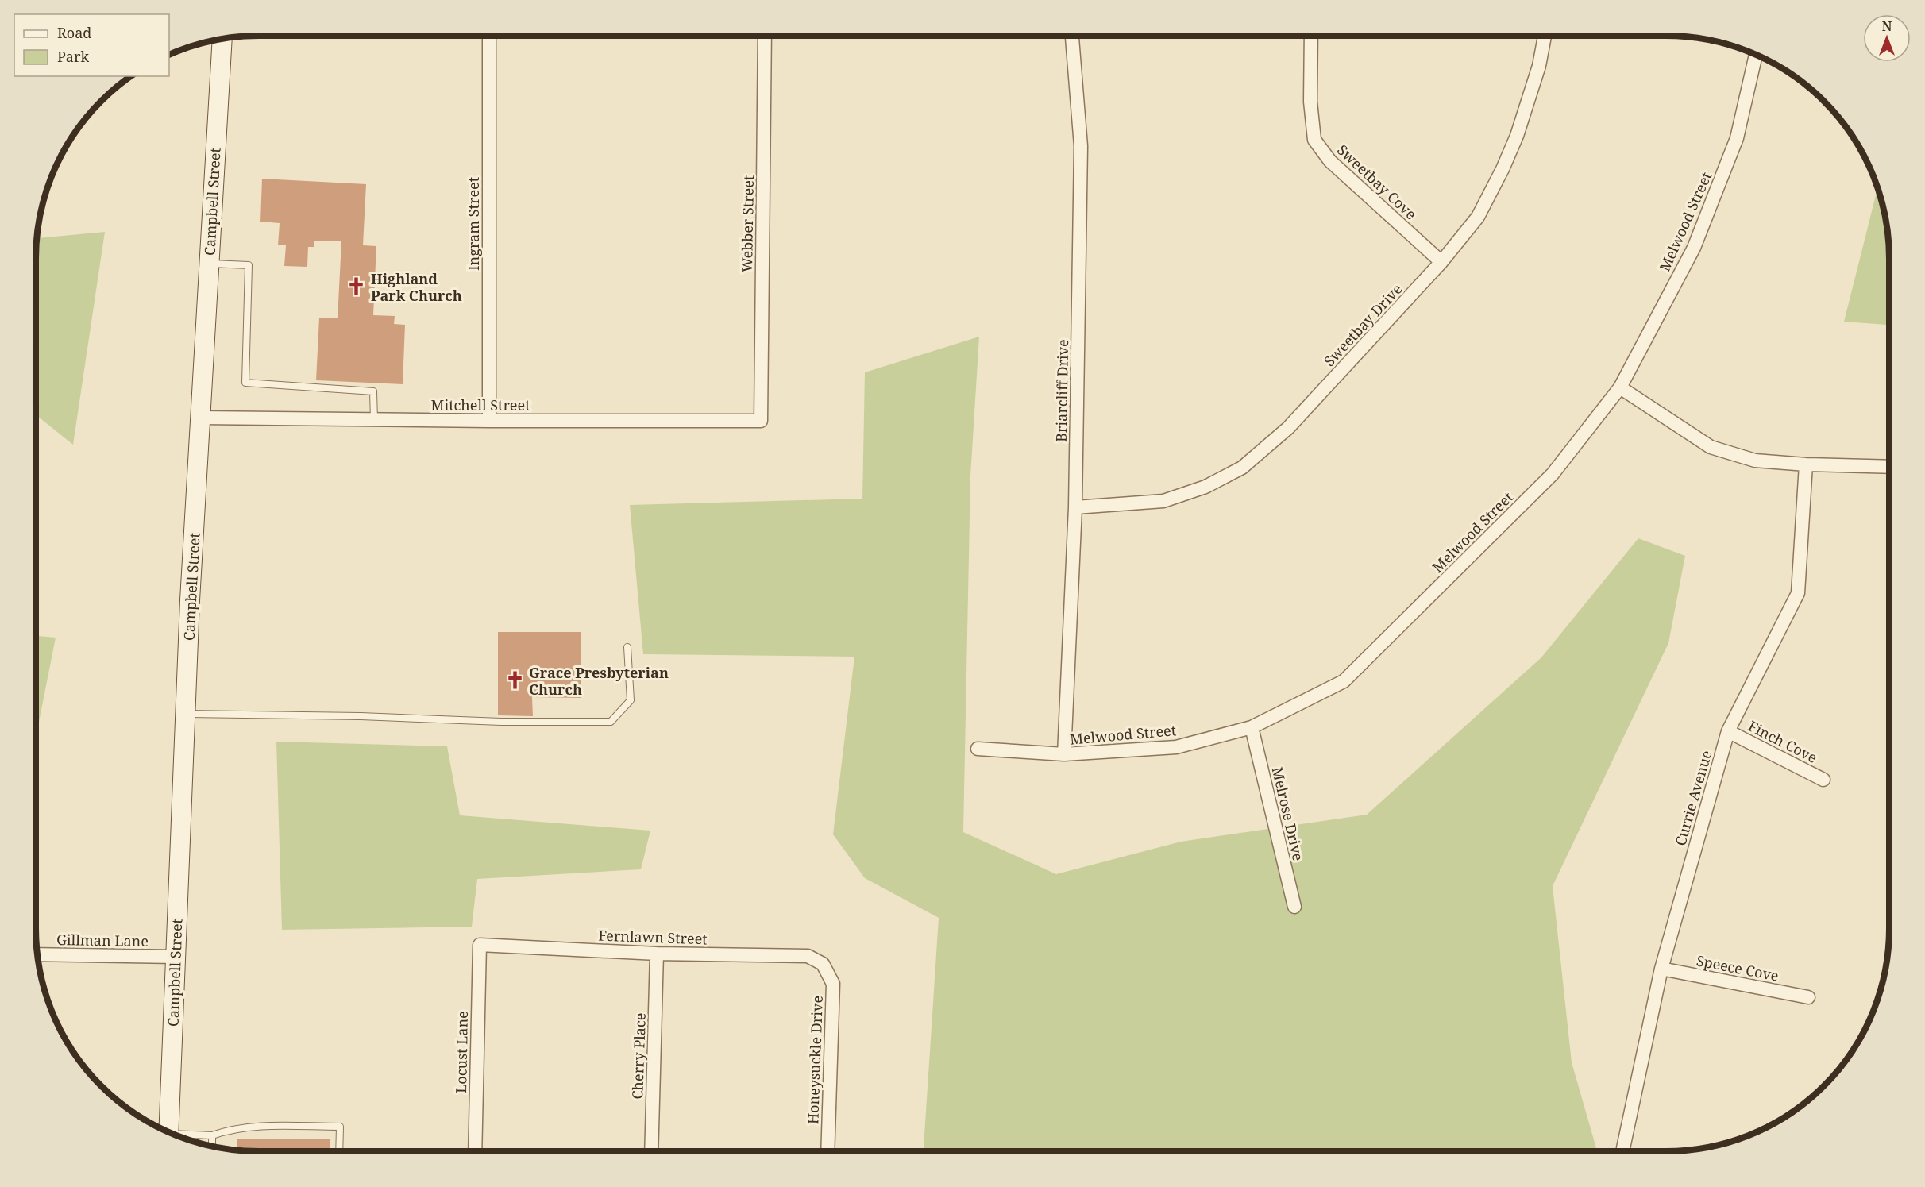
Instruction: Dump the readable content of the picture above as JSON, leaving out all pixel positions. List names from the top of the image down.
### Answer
{
  "streets": {
    "main road": ["Campbell Street"],
    "street": [
      "Sweetbay Cove",
      "Melwood Street",
      "Ingram Street",
      "Webber Street",
      "Sweetbay Drive",
      "Briarcliff Drive",
      "Mitchell Street",
      "Finch Cove",
      "Currie Avenue",
      "Melrose Drive",
      "Fernlawn Street",
      "Gillman Lane",
      "Speece Cove",
      "Locust Lane",
      "Cherry Place",
      "Honeysuckle Drive"
    ]
  },
  "crossings": [
    ["Sweetbay Cove", "Sweetbay Drive"],
    ["Campbell Street", "Mitchell Street"],
    ["Campbell Street", "Gillman Lane"],
    ["Melwood Street", "Briarcliff Drive"],
    ["Melwood Street", "Melrose Drive"],
    ["Ingram Street", "Mitchell Street"],
    ["Webber Street", "Mitchell Street"],
    ["Sweetbay Drive", "Briarcliff Drive"],
    ["Finch Cove", "Currie Avenue"],
    ["Currie Avenue", "Speece Cove"],
    ["Fernlawn Street", "Locust Lane"],
    ["Fernlawn Street", "Cherry Place"],
    ["Fernlawn Street", "Honeysuckle Drive"]
  ],
  "places": {
    "church": ["Highland Park Church", "Grace Presbyterian Church"]
  },
  "legend": ["Road", "Park"],
  "north": "top"
}
